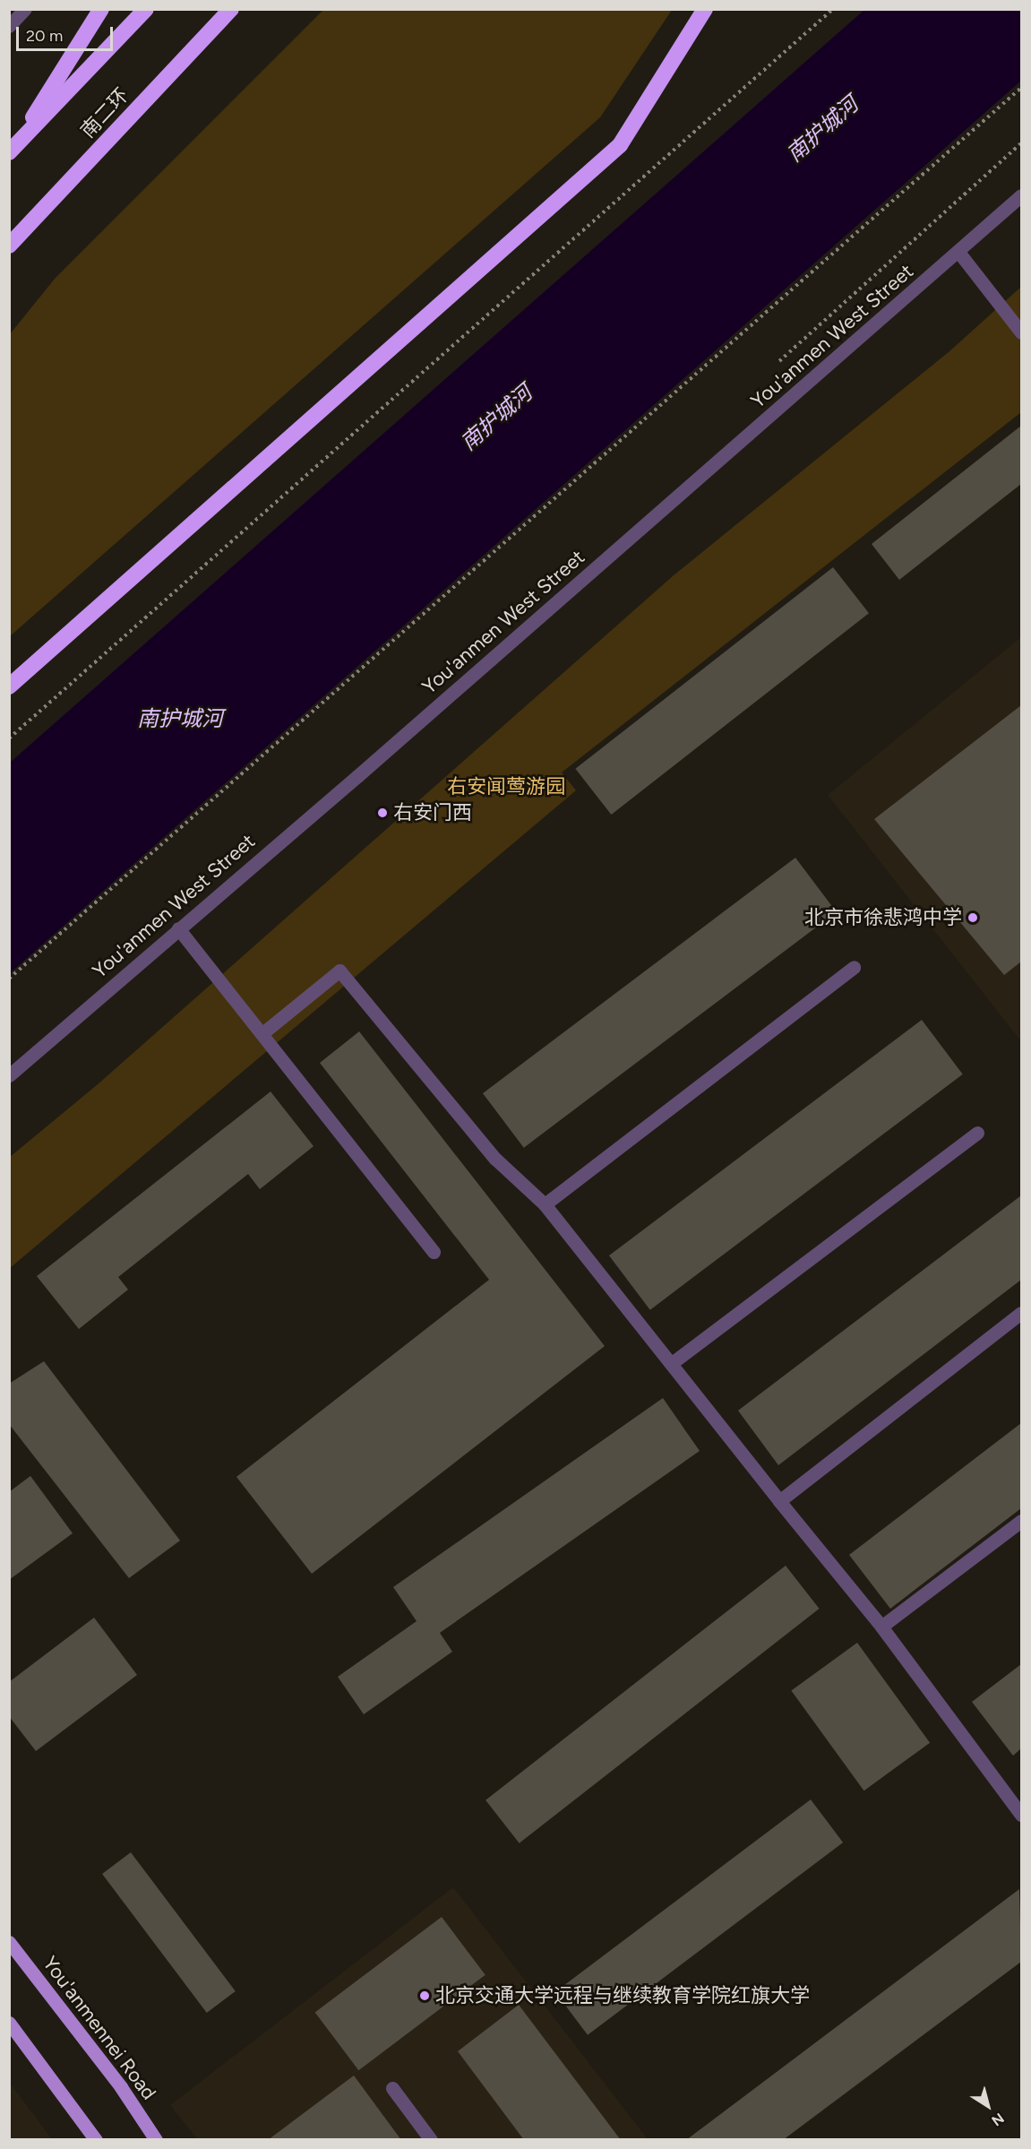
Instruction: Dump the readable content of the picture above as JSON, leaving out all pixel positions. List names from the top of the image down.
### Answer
{
  "streets": {
    "highway": ["南二环"],
    "main road": ["You'anmennei Road"],
    "street": ["You'anmen West Street"]
  },
  "water": ["南护城河"],
  "parks": ["右安闻莺游园"],
  "places": ["右安门西", "北京市徐悲鸿中学", "北京交通大学远程与继续教育学院红旗大学"],
  "scale_bar": "20 m",
  "north": "bottom right"
}
